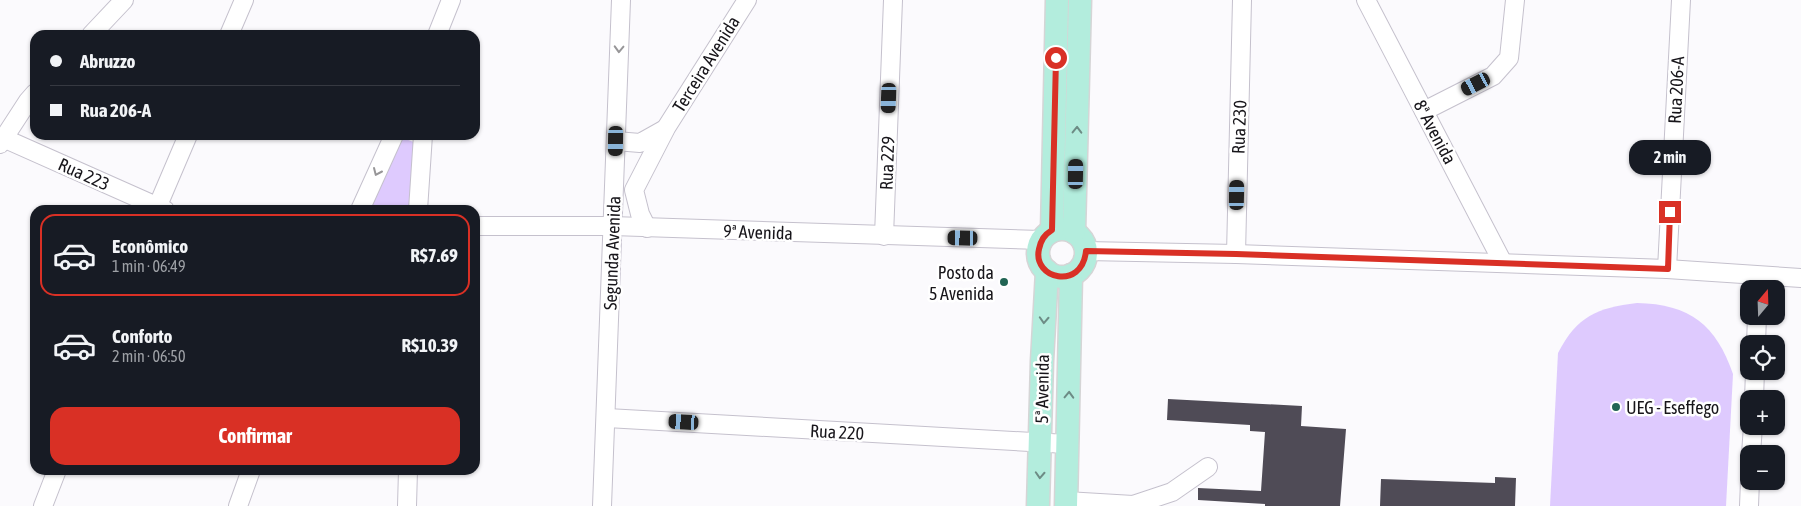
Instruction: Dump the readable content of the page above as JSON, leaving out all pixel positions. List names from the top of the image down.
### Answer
{
  "streets": {
    "main road": ["5ª Avenida"],
    "street": [
      "Terceira Avenida",
      "Rua 206-A",
      "Rua 230",
      "8ª Avenida",
      "Rua 229",
      "Rua 223",
      "9ª Avenida",
      "Segunda Avenida",
      "Rua 220"
    ]
  },
  "crossings": [
    ["Terceira Avenida", "9ª Avenida"],
    ["Terceira Avenida", "Segunda Avenida"],
    ["Rua 229", "9ª Avenida"],
    ["9ª Avenida", "Segunda Avenida"],
    ["9ª Avenida", "5ª Avenida"],
    ["Segunda Avenida", "Rua 220"],
    ["5ª Avenida", "Rua 220"]
  ],
  "places": ["Posto da 5 Avenida", "UEG - Eseffego"],
  "north": "top",
  "page": {
    "banner": ["Abruzzo", "Rua 206-A"],
    "bubble": "2 min",
    "list": [
      {
        "name": "Econômico",
        "note": "1 min · 06:49",
        "value": "R$7.69"
      },
      {
        "name": "Conforto",
        "note": "2 min · 06:50",
        "value": "R$10.39"
      }
    ],
    "map_buttons": ["+", "−"],
    "buttons": "Confirmar"
  }
}
